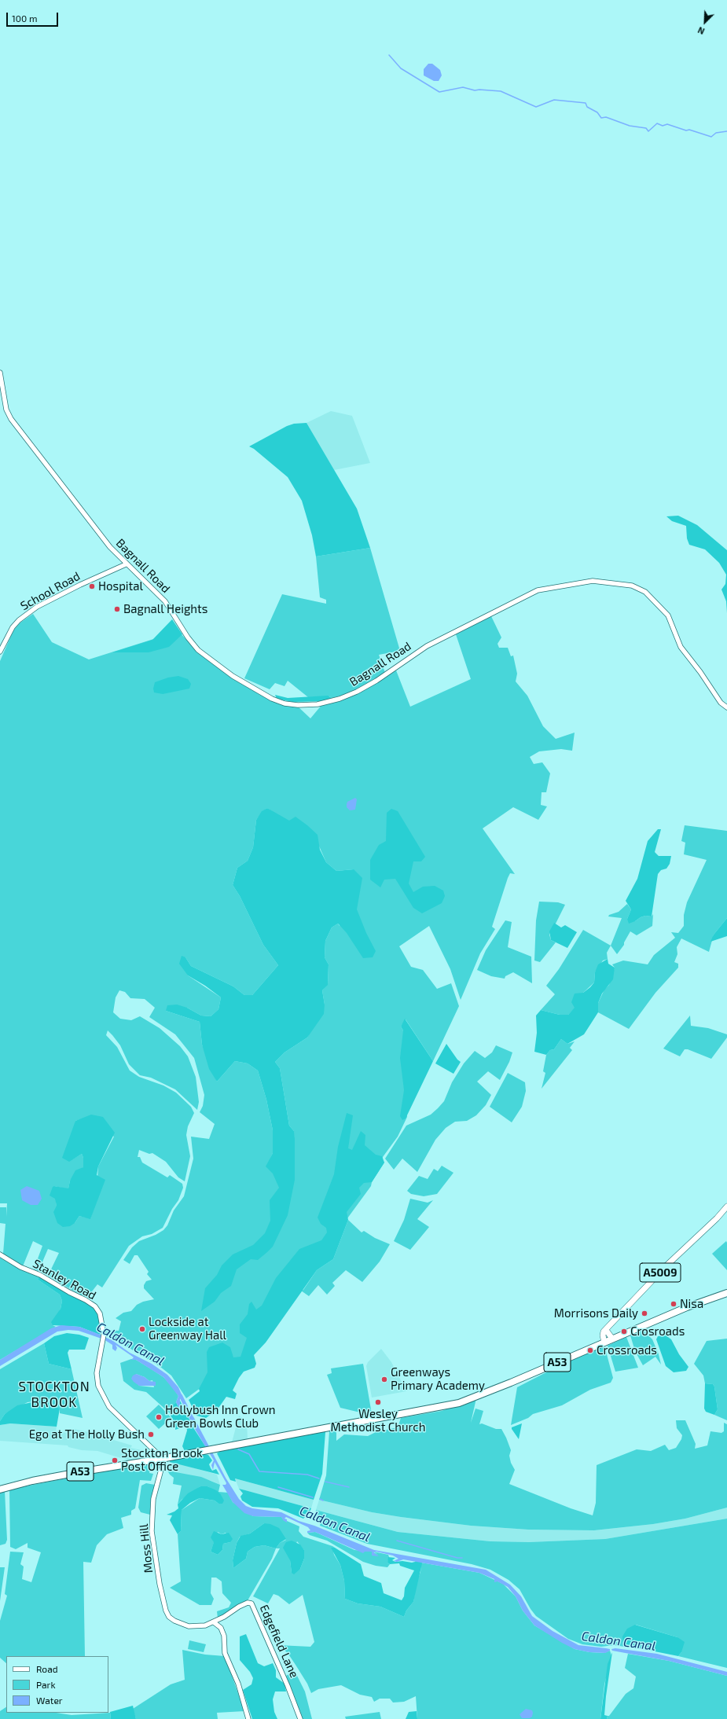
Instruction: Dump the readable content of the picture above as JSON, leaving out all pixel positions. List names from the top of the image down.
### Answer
{
  "streets": {
    "highway": ["A53"],
    "main road": ["A5009"],
    "street": [
      "Bagnall Road",
      "School Road",
      "Stanley Road",
      "Moss Hill",
      "Edgefield Lane"
    ]
  },
  "crossings": [
    ["Bagnall Road", "School Road"],
    ["Stanley Road", "A53"],
    ["Stanley Road", "Moss Hill"],
    ["A53", "Moss Hill"],
    ["Moss Hill", "Edgefield Lane"]
  ],
  "districts": ["STOCKTON BROOK"],
  "water": ["Caldon Canal"],
  "places": [
    "Hospital",
    "Bagnall Heights",
    "Nisa",
    "Morrisons Daily",
    "Lockside at Greenway Hall",
    "Crosroads",
    "Crossroads",
    "Greenways Primary Academy",
    "Wesley Methodist Church",
    "Hollybush Inn Crown Green Bowls Club",
    "Ego at The Holly Bush",
    "Stockton Brook Post Office"
  ],
  "legend": ["Road", "Park", "Water"],
  "scale_bar": "100 m",
  "north": "bottom left"
}
